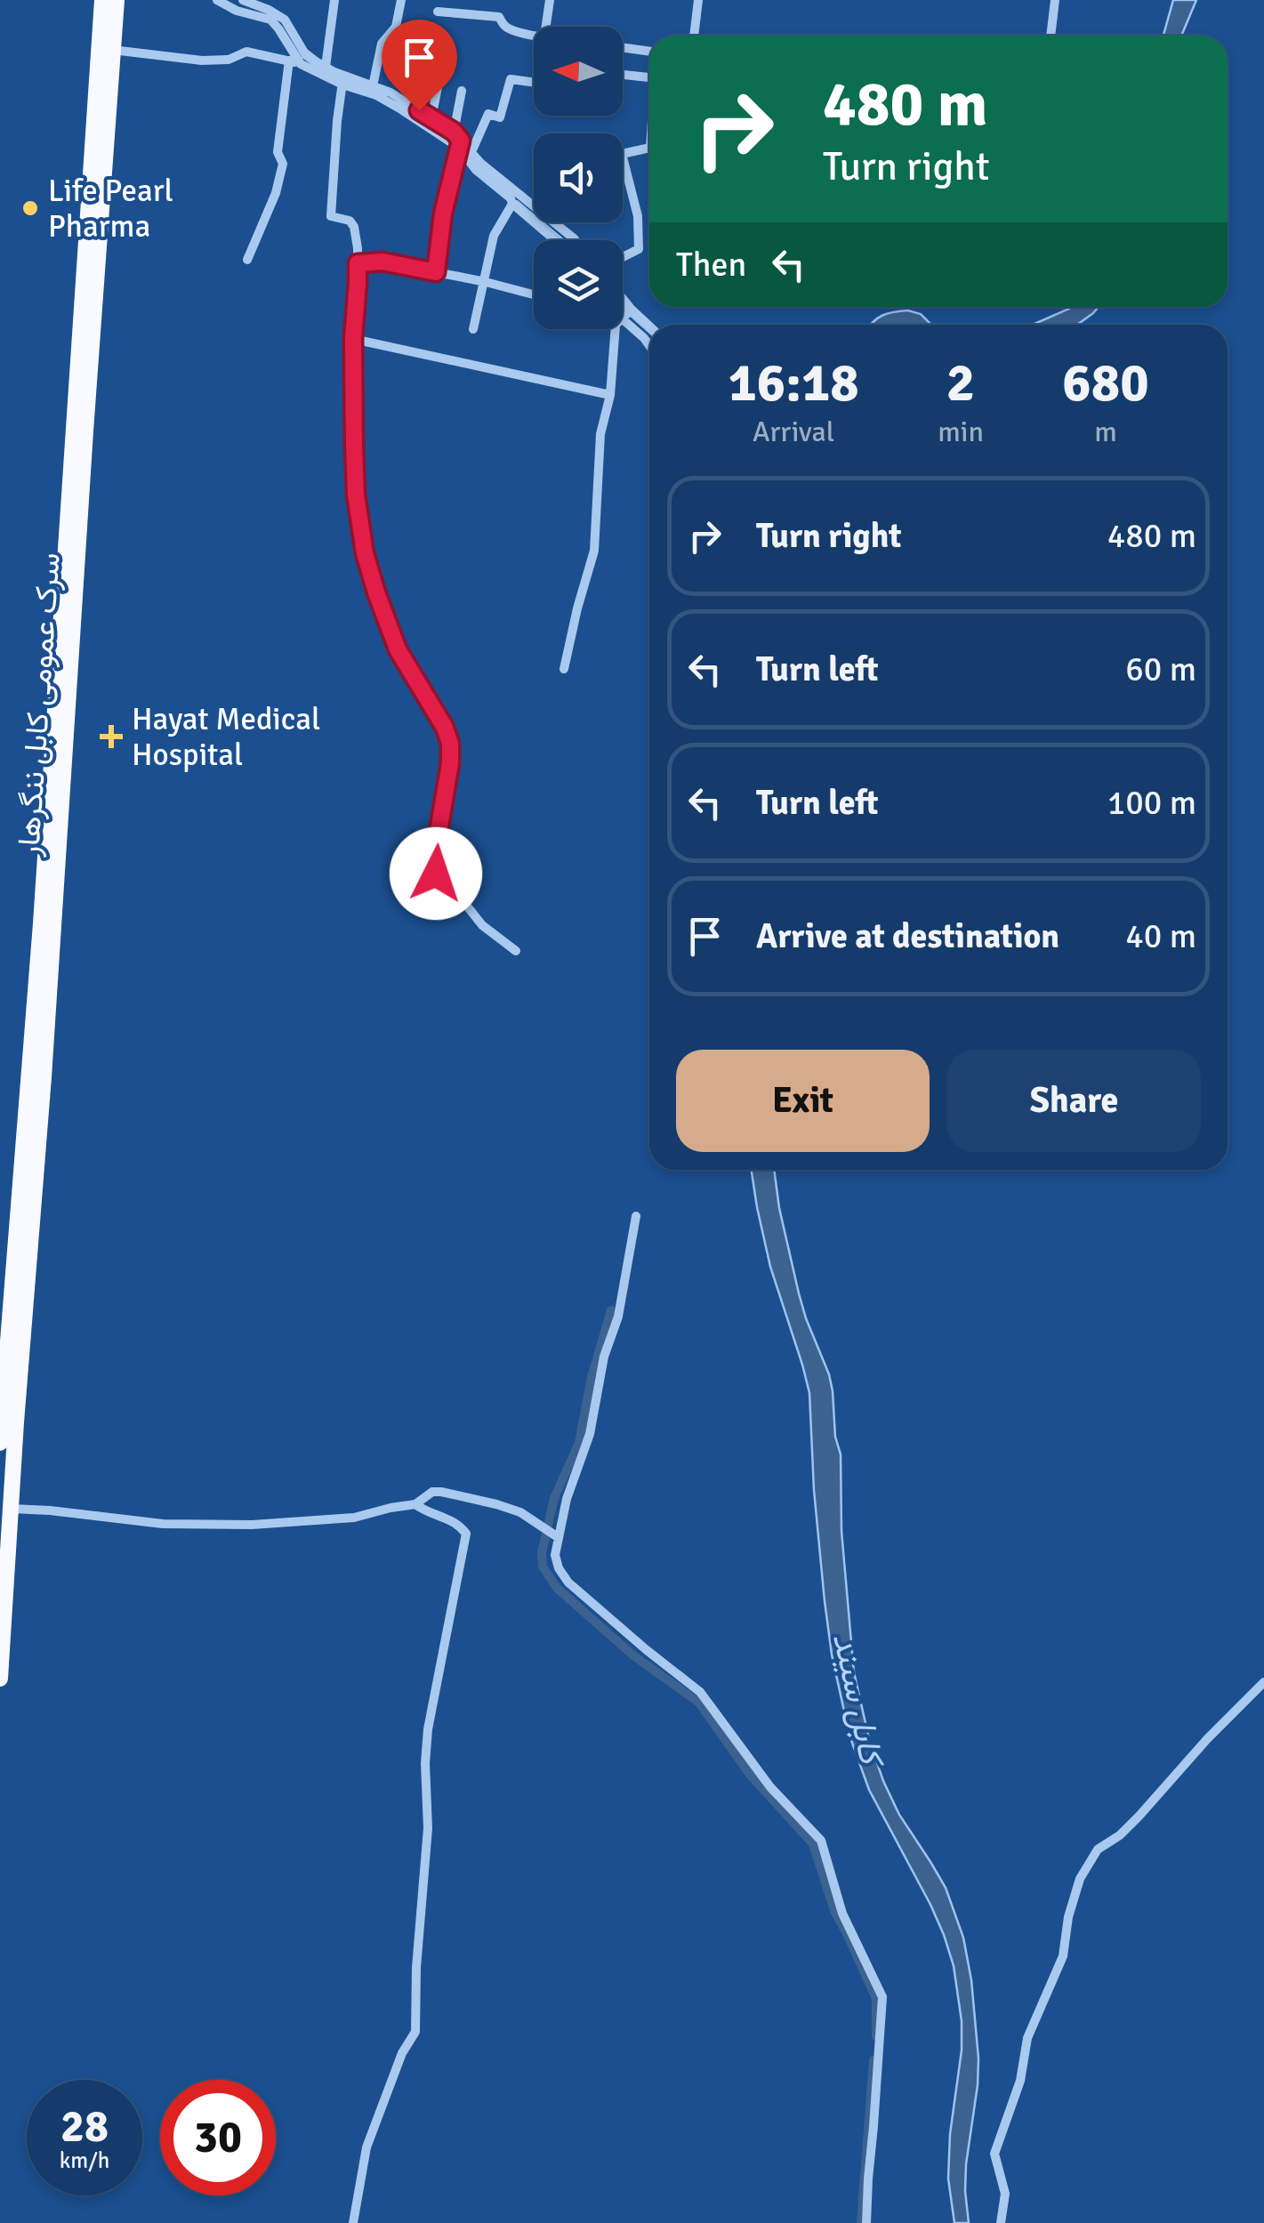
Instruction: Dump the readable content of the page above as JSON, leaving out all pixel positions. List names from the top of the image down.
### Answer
{
  "streets": {
    "highway": ["سرک عمومی کابل ننگرهار"]
  },
  "water": ["کابل سيند"],
  "places": {
    "other": ["Life Pearl Pharma"],
    "health": ["Hayat Medical Hospital"]
  },
  "north": "left",
  "page": {
    "turn": ["480 m", "Turn right"],
    "then": "Then",
    "eta": [
      "16:18",
      "Arrival",
      "2",
      "min",
      "680",
      "m"
    ],
    "list": [
      {
        "name": "Turn right",
        "value": "480 m"
      },
      {
        "name": "Turn left",
        "value": "60 m"
      },
      {
        "name": "Turn left",
        "value": "100 m"
      },
      {
        "name": "Arrive at destination",
        "value": "40 m"
      }
    ],
    "buttons": ["Exit", "Share"],
    "speed": "28 km/h",
    "limit": "30"
  }
}
